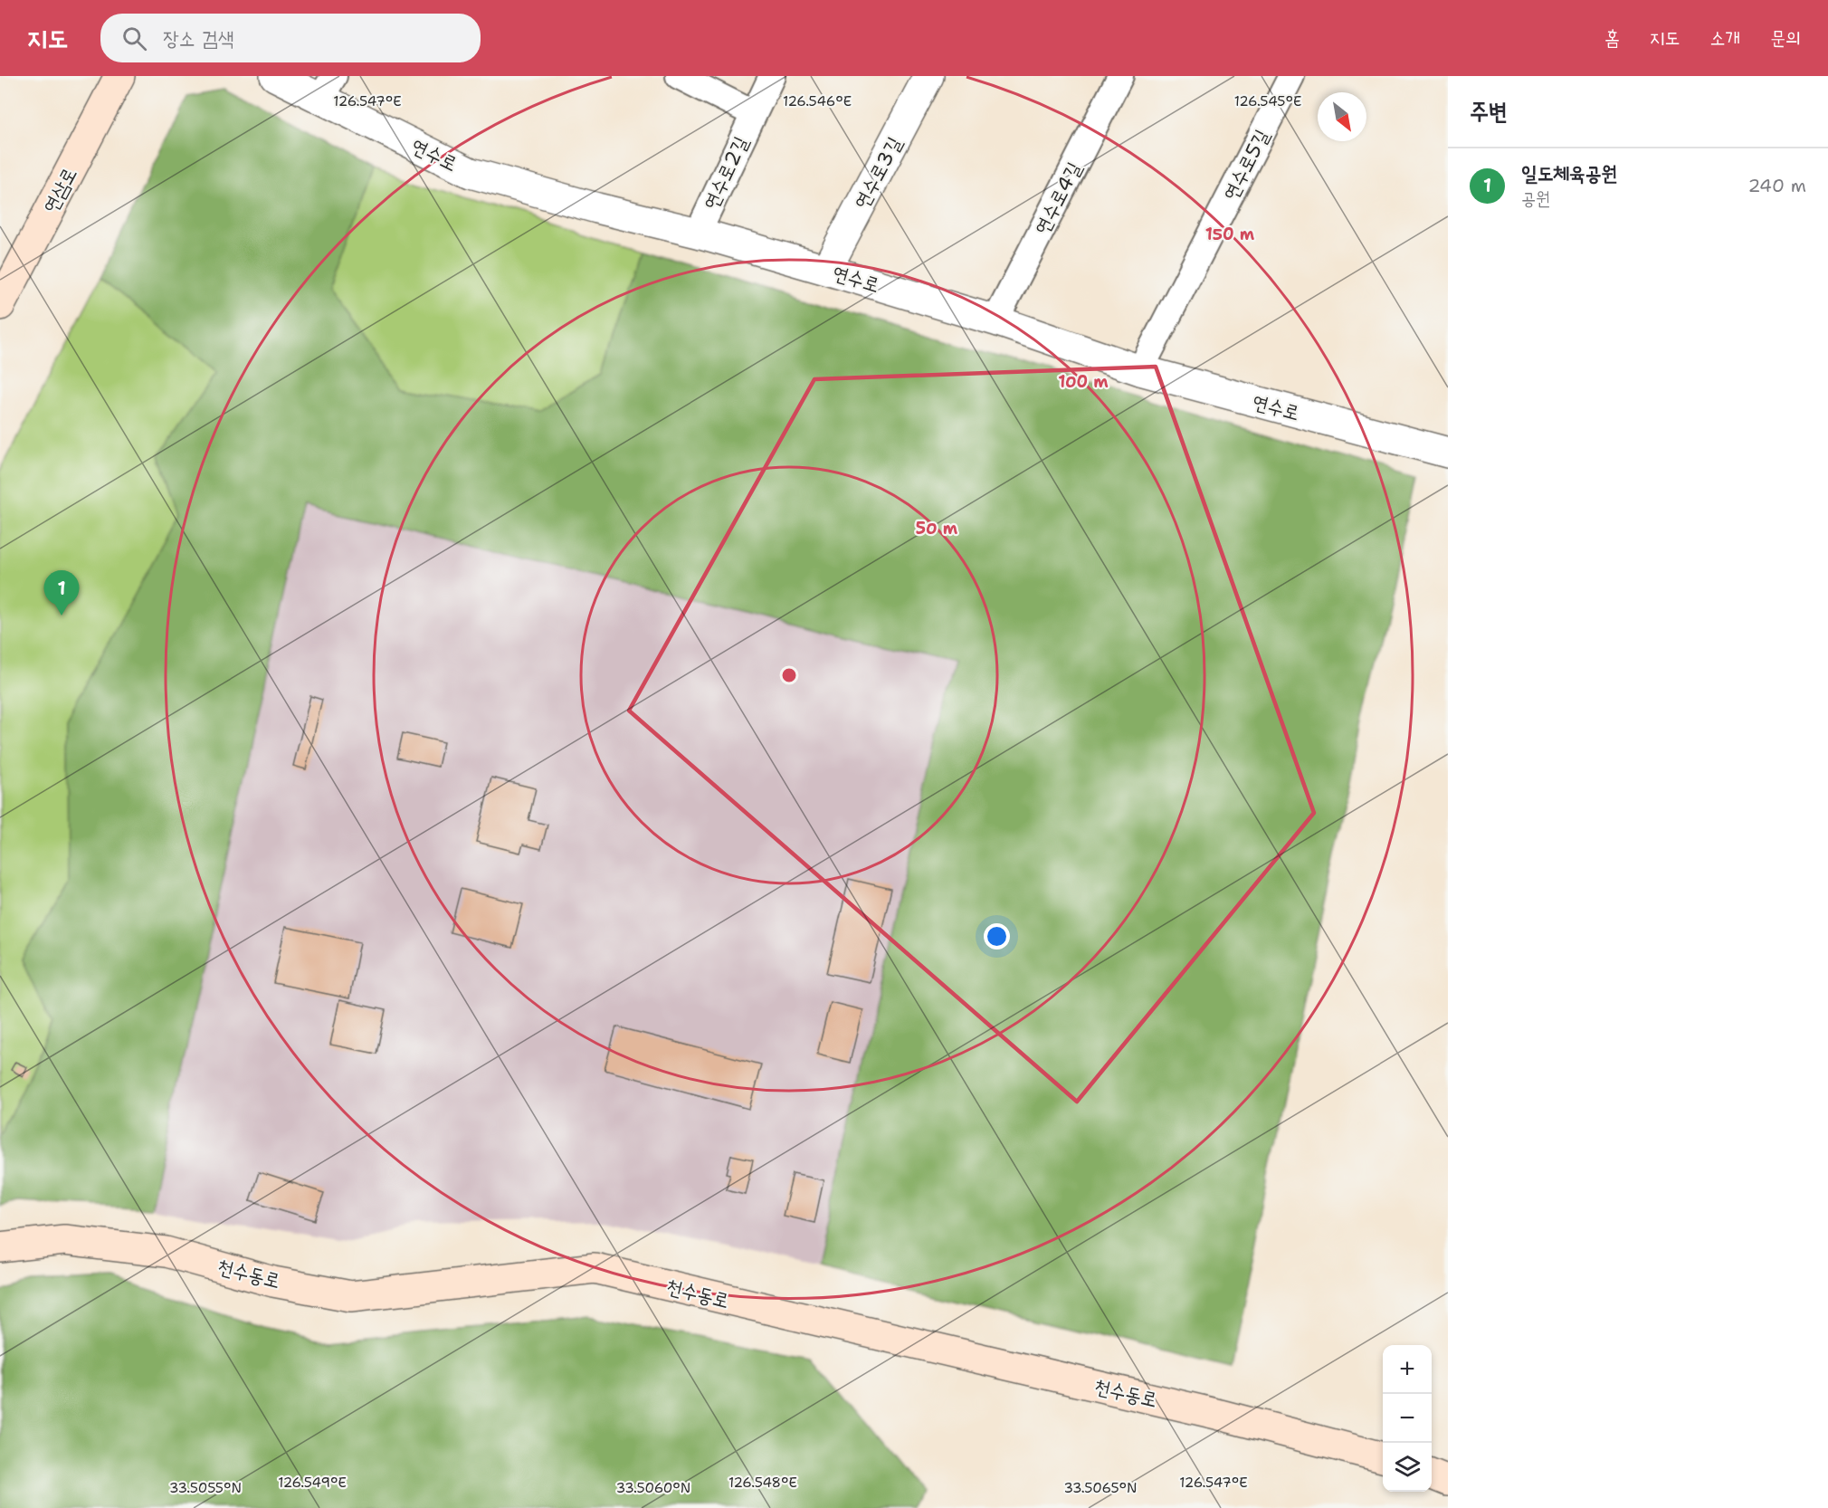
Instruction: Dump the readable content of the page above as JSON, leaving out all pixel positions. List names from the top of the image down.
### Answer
{
  "streets": {
    "main road": ["연삼로", "천수동로"],
    "street": [
      "연수로",
      "연수로5길",
      "연수로2길",
      "연수로3길",
      "연수로4길"
    ]
  },
  "crossings": [
    ["연수로", "연수로5길"],
    ["연수로", "연수로2길"],
    ["연수로", "연수로3길"],
    ["연수로", "연수로4길"]
  ],
  "north": "bottom right",
  "page": {
    "header": "지도",
    "search": "장소 검색",
    "nav": [
      "홈",
      "지도",
      "소개",
      "문의"
    ],
    "heading": "주변",
    "list": [
      {
        "mark": "1",
        "name": "일도체육공원",
        "note": "공원",
        "value": "240 m"
      }
    ],
    "pins": "1",
    "map_buttons": ["+", "−"]
  },
  "coordinates": [
    "126.547°E",
    "126.545°E",
    "126.546°E",
    "126.549°E",
    "126.548°E",
    "33.5055°N",
    "33.5060°N",
    "33.5065°N"
  ],
  "rings": ["150 m", "100 m", "50 m"]
}
